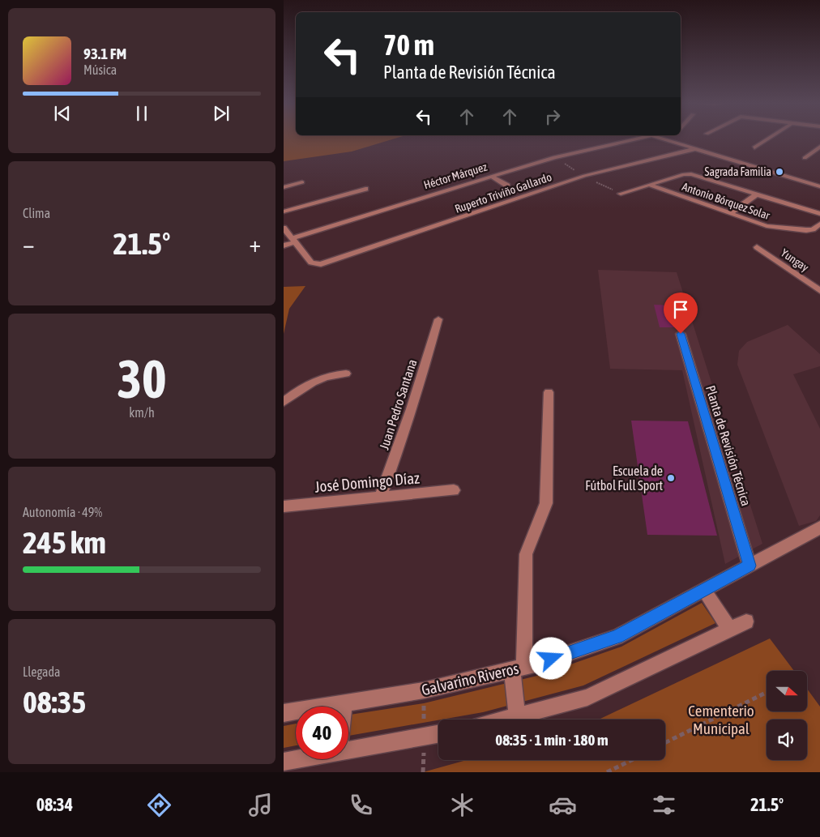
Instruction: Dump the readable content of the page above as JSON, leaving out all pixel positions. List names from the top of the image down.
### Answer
{
  "streets": {
    "street": [
      "Héctor Márquez",
      "Ruperto Triviño Gallardo",
      "Antonio Bórquez Solar",
      "Yungay",
      "Juan Pedro Santana",
      "Planta de Revisión Técnica",
      "José Domingo Díaz",
      "Galvarino Riveros"
    ]
  },
  "crossings": [
    ["Héctor Márquez", "Ruperto Triviño Gallardo"],
    ["Juan Pedro Santana", "José Domingo Díaz"],
    ["Planta de Revisión Técnica", "Galvarino Riveros"]
  ],
  "parks": ["Cementerio Municipal"],
  "places": ["Sagrada Familia", "Escuela de Fútbol Full Sport"],
  "north": "right",
  "page": {
    "turn": ["70 m", "Planta de Revisión Técnica"],
    "song": ["93.1 FM", "Música"],
    "tile": [
      "Clima",
      ["30", "km/h"],
      ["Autonomía · 49%", "245 km"],
      ["Llegada", "08:35"]
    ],
    "heat": ["−", "21.5°", "+"],
    "limit": "40",
    "trip": "08:35 · 1 min · 180 m",
    "tabs": ["08:34", "21.5°"]
  }
}
